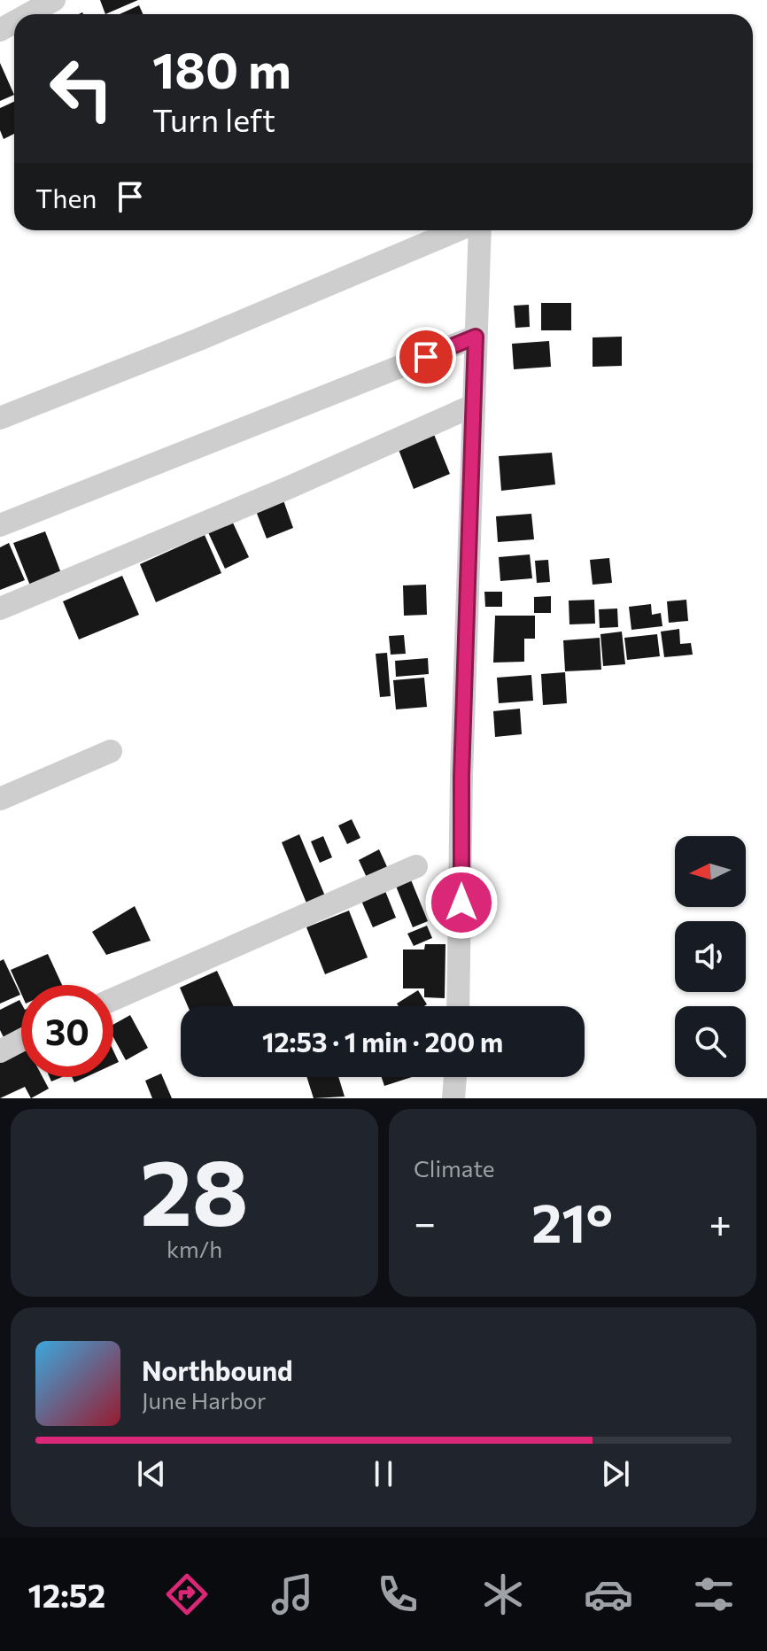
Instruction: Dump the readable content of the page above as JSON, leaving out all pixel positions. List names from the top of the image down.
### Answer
{
  "north": "left",
  "page": {
    "turn": ["180 m", "Turn left"],
    "then": "Then",
    "limit": "30",
    "trip": "12:53 · 1 min · 200 m",
    "tile": [
      ["28", "km/h"],
      "Climate"
    ],
    "heat": ["−", "21°", "+"],
    "song": ["Northbound", "June Harbor"],
    "tabs": "12:52"
  }
}
